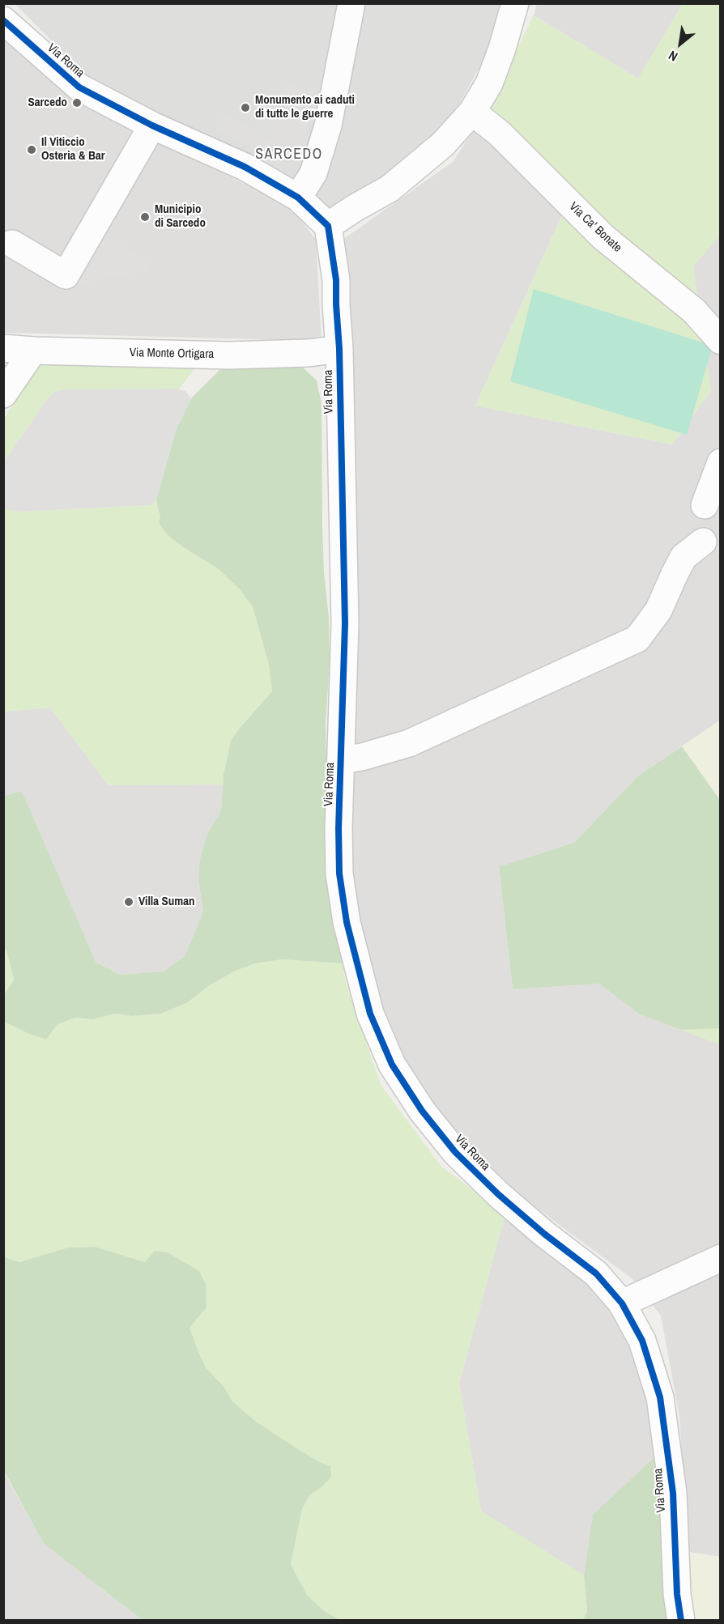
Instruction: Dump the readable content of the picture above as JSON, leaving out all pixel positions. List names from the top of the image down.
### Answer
{
  "streets": {
    "street": ["Via Roma", "Via Ca' Bonate", "Via Monte Ortigara"]
  },
  "crossings": [
    ["Via Roma", "Via Monte Ortigara"]
  ],
  "districts": ["SARCEDO"],
  "places": [
    "Sarcedo",
    "Monumento ai caduti di tutte le guerre",
    "Il Viticcio Osteria & Bar",
    "Municipio di Sarcedo",
    "Villa Suman"
  ],
  "north": "bottom left"
}
